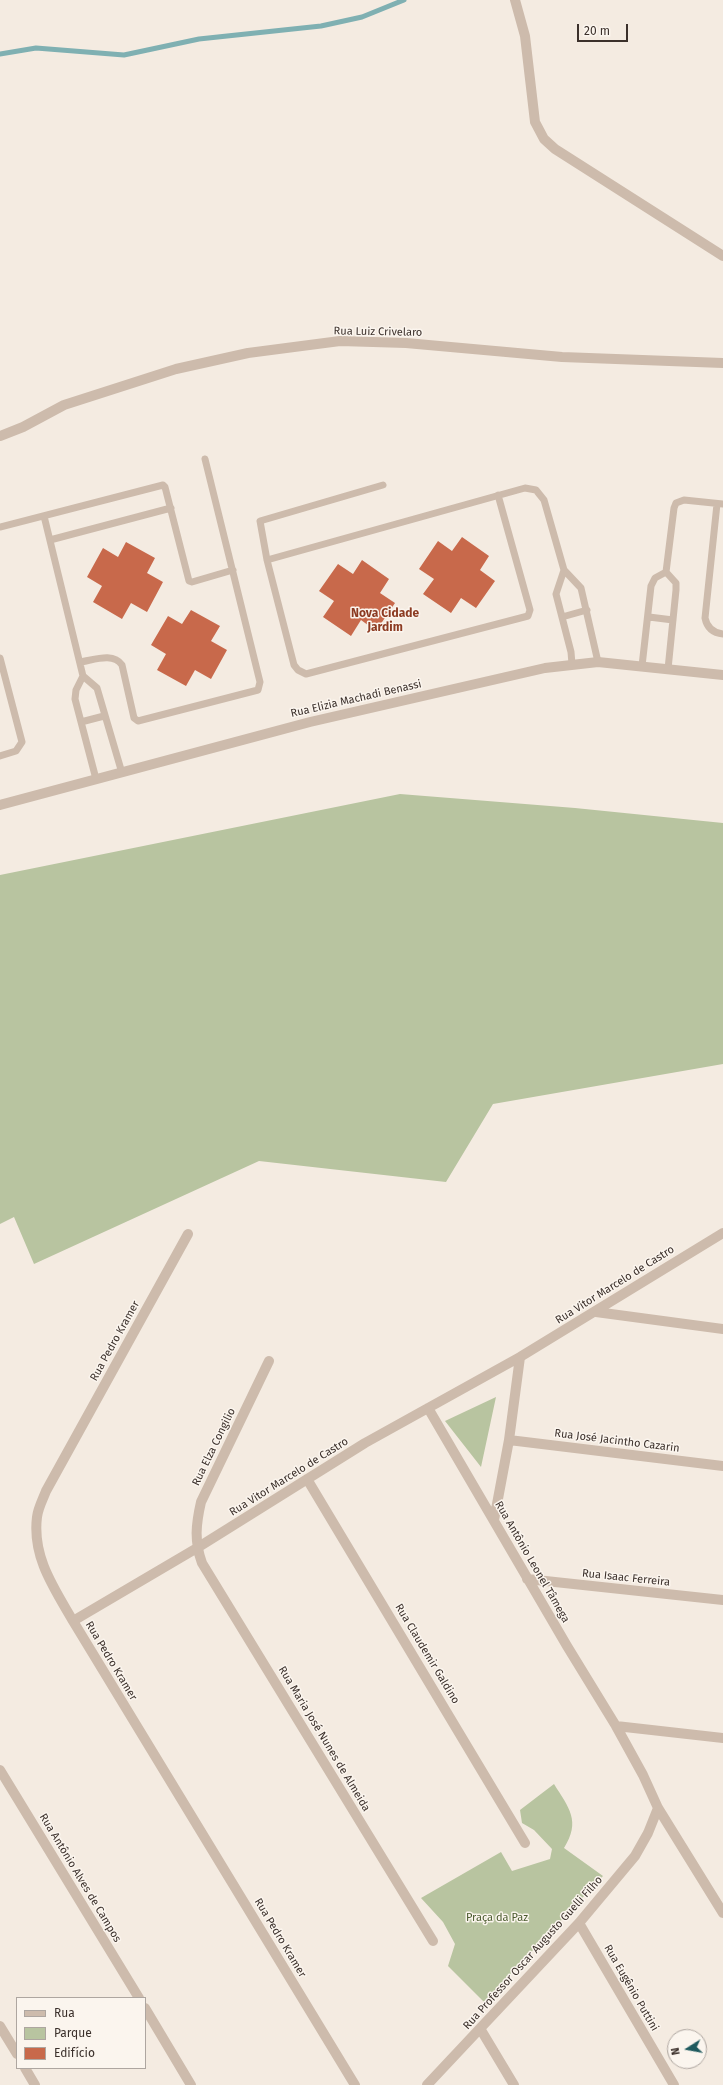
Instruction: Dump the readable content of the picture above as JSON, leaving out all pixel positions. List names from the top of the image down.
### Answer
{
  "streets": {
    "street": [
      "Rua Luiz Crivelaro",
      "Rua Elizia Machadi Benassi",
      "Rua Vitor Marcelo de Castro",
      "Rua Pedro Kramer",
      "Rua José Jacintho Cazarin",
      "Rua Elza Congilio",
      "Rua Antônio Leonel Tâmega",
      "Rua Isaac Ferreira",
      "Rua Claudemir Galdino",
      "Rua Maria José Nunes de Almeida",
      "Rua Antônio Alves de Campos",
      "Rua Professor Oscar Augusto Guelli Filho",
      "Rua Eugênio Puttini"
    ]
  },
  "crossings": [
    ["Rua Vitor Marcelo de Castro", "Rua Pedro Kramer"],
    ["Rua Vitor Marcelo de Castro", "Rua Elza Congilio"],
    ["Rua Vitor Marcelo de Castro", "Rua Antônio Leonel Tâmega"],
    ["Rua Vitor Marcelo de Castro", "Rua Claudemir Galdino"],
    ["Rua Vitor Marcelo de Castro", "Rua Maria José Nunes de Almeida"],
    ["Rua Elza Congilio", "Rua Maria José Nunes de Almeida"],
    ["Rua Antônio Leonel Tâmega", "Rua Isaac Ferreira"],
    ["Rua Antônio Leonel Tâmega", "Rua Professor Oscar Augusto Guelli Filho"],
    ["Rua Professor Oscar Augusto Guelli Filho", "Rua Eugênio Puttini"]
  ],
  "districts": ["Nova Cidade Jardim"],
  "parks": ["Praça da Paz"],
  "legend": ["Rua", "Parque", "Edifício"],
  "scale_bar": "20 m",
  "north": "left"
}
